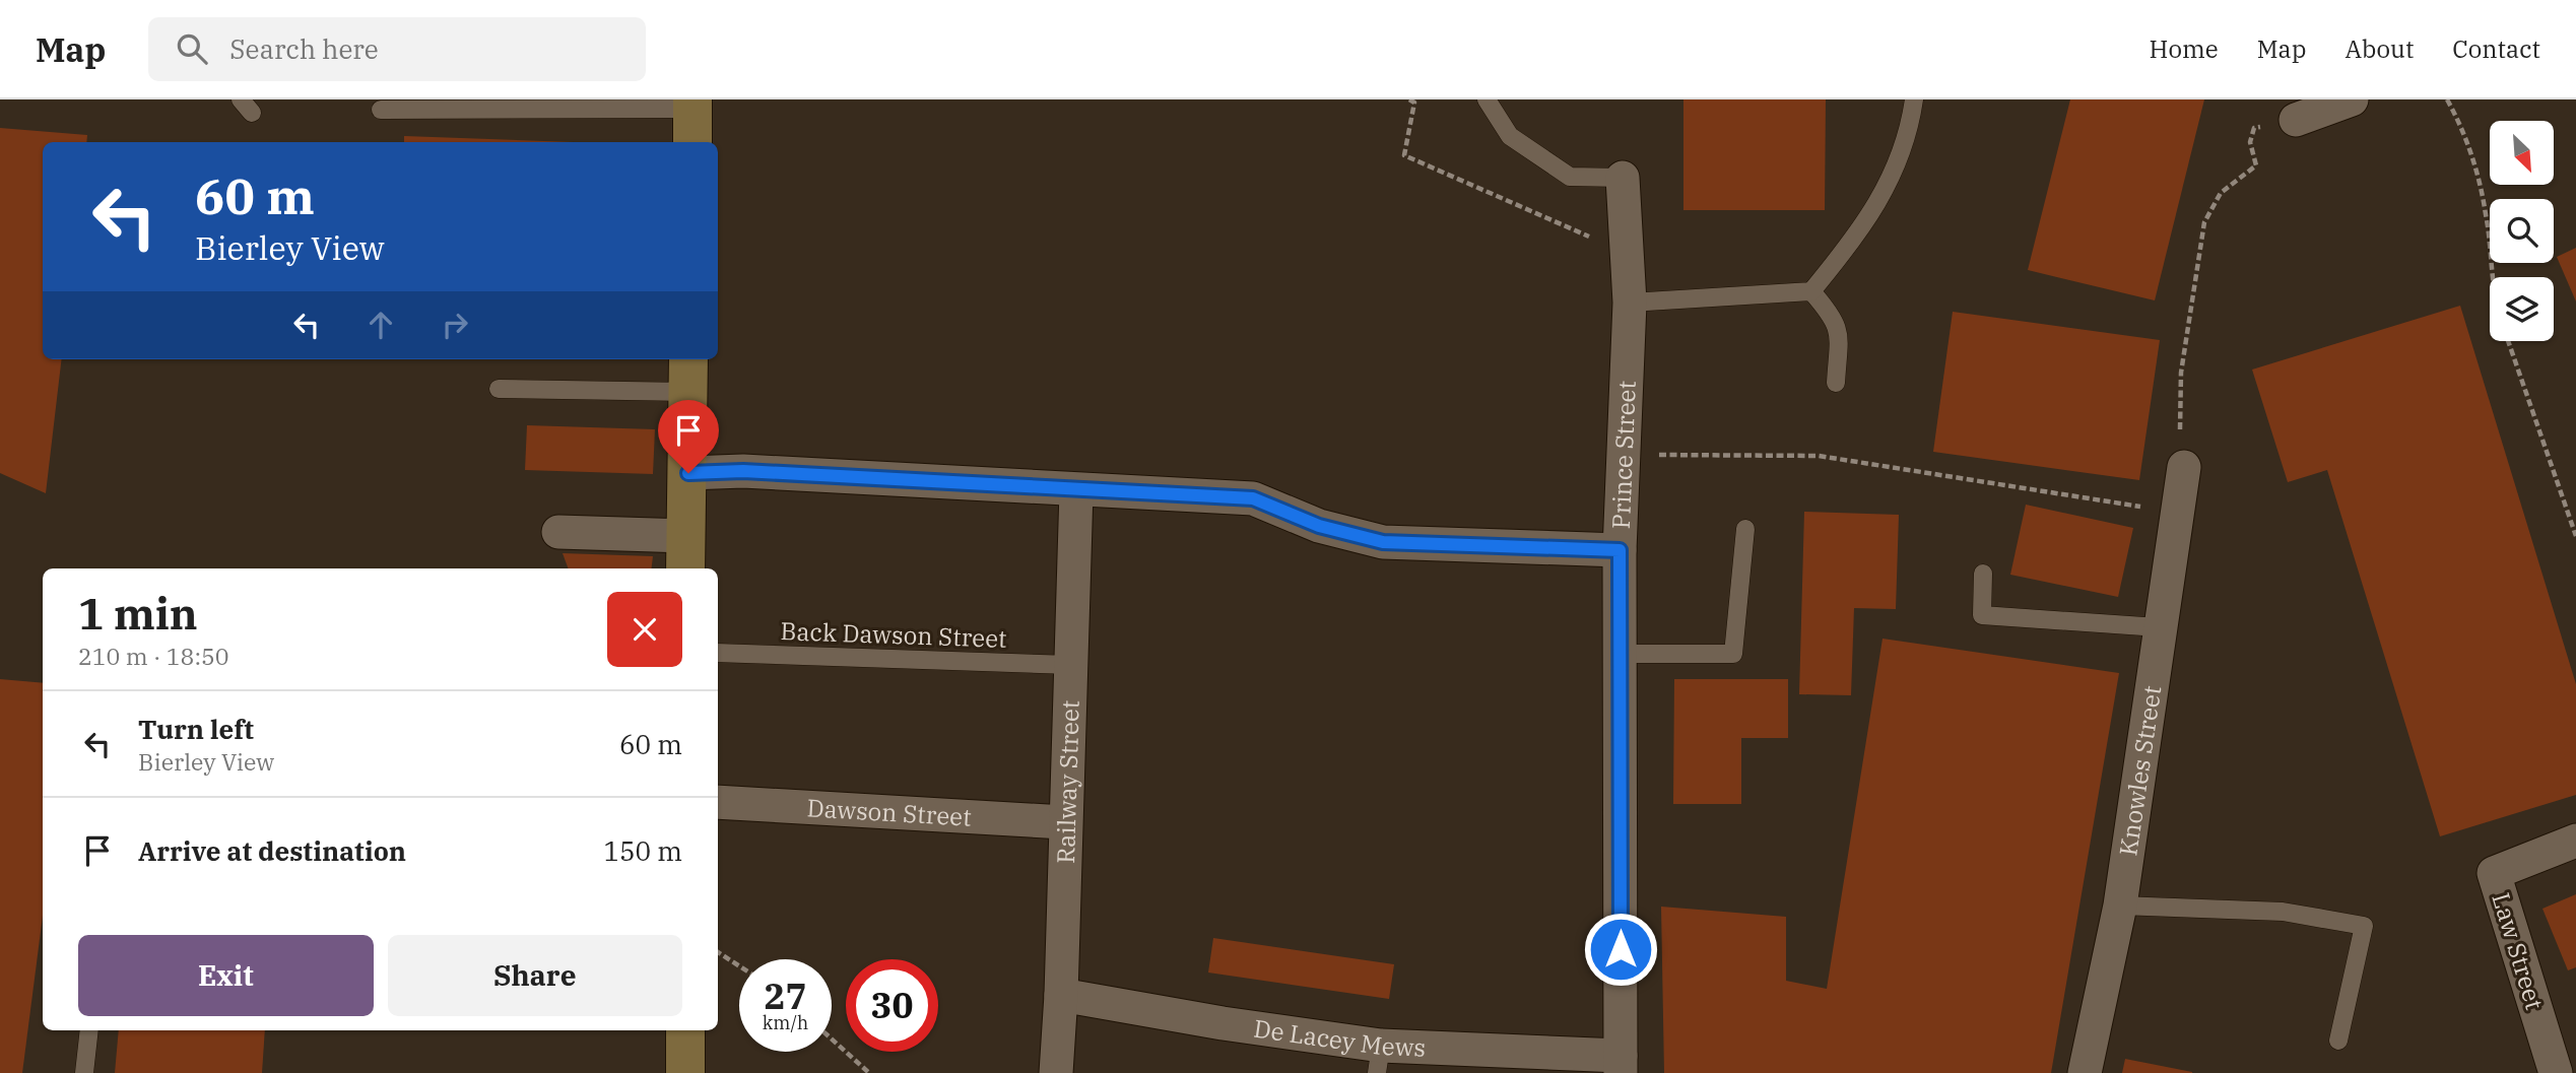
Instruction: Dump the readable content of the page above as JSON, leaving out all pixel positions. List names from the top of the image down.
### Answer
{
  "streets": {
    "street": [
      "Prince Street",
      "Knowles Street",
      "Railway Street",
      "Dawson Street",
      "Law Street",
      "De Lacey Mews"
    ],
    "lane": ["Back Dawson Street"]
  },
  "crossings": [
    ["Prince Street", "De Lacey Mews"],
    ["Back Dawson Street", "Railway Street"],
    ["Railway Street", "Dawson Street"],
    ["Railway Street", "De Lacey Mews"]
  ],
  "north": "bottom right",
  "page": {
    "header": "Map",
    "search": "Search here",
    "nav": [
      "Home",
      "Map",
      "About",
      "Contact"
    ],
    "turn": ["60 m", "Bierley View"],
    "heading": ["1 min", "210 m · 18:50"],
    "list": [
      {
        "name": "Turn left",
        "note": "Bierley View",
        "value": "60 m"
      },
      {
        "name": "Arrive at destination",
        "value": "150 m"
      }
    ],
    "buttons": ["Exit", "Share"],
    "speed": "27 km/h",
    "limit": "30"
  }
}
